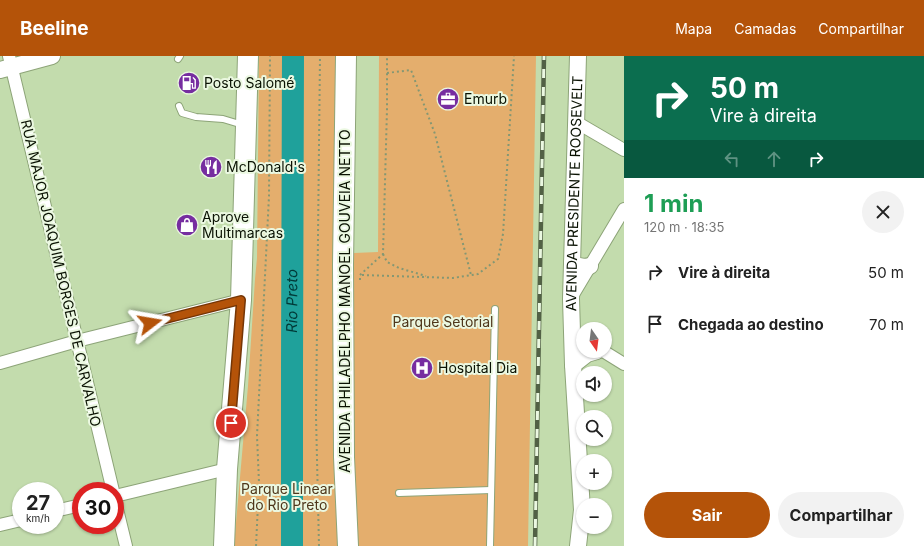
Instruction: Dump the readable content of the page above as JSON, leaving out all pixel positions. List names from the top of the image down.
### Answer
{
  "streets": {
    "main road": ["AVENIDA PHILADELPHO MANOEL GOUVEIA NETTO"],
    "street": ["AVENIDA PRESIDENTE ROOSEVELT", "RUA MAJOR JOAQUIM BORGES DE CARVALHO"]
  },
  "water": ["Rio Preto"],
  "parks": ["Parque Setorial", "Parque Linear do Rio Preto"],
  "places": {
    "fuel station": ["Posto Salomé"],
    "office": ["Emurb"],
    "restaurant": ["McDonald's"],
    "shop": ["Aprove Multimarcas"],
    "hospital": ["Hospital Dia"]
  },
  "north": "bottom",
  "page": {
    "header": "Beeline",
    "nav": ["Mapa", "Camadas", "Compartilhar"],
    "turn": ["50 m", "Vire à direita"],
    "heading": ["1 min", "120 m · 18:35"],
    "list": [
      {
        "name": "Vire à direita",
        "value": "50 m"
      },
      {
        "name": "Chegada ao destino",
        "value": "70 m"
      }
    ],
    "map_buttons": ["+", "−"],
    "speed": "27 km/h",
    "limit": "30",
    "buttons": ["Sair", "Compartilhar"]
  }
}
